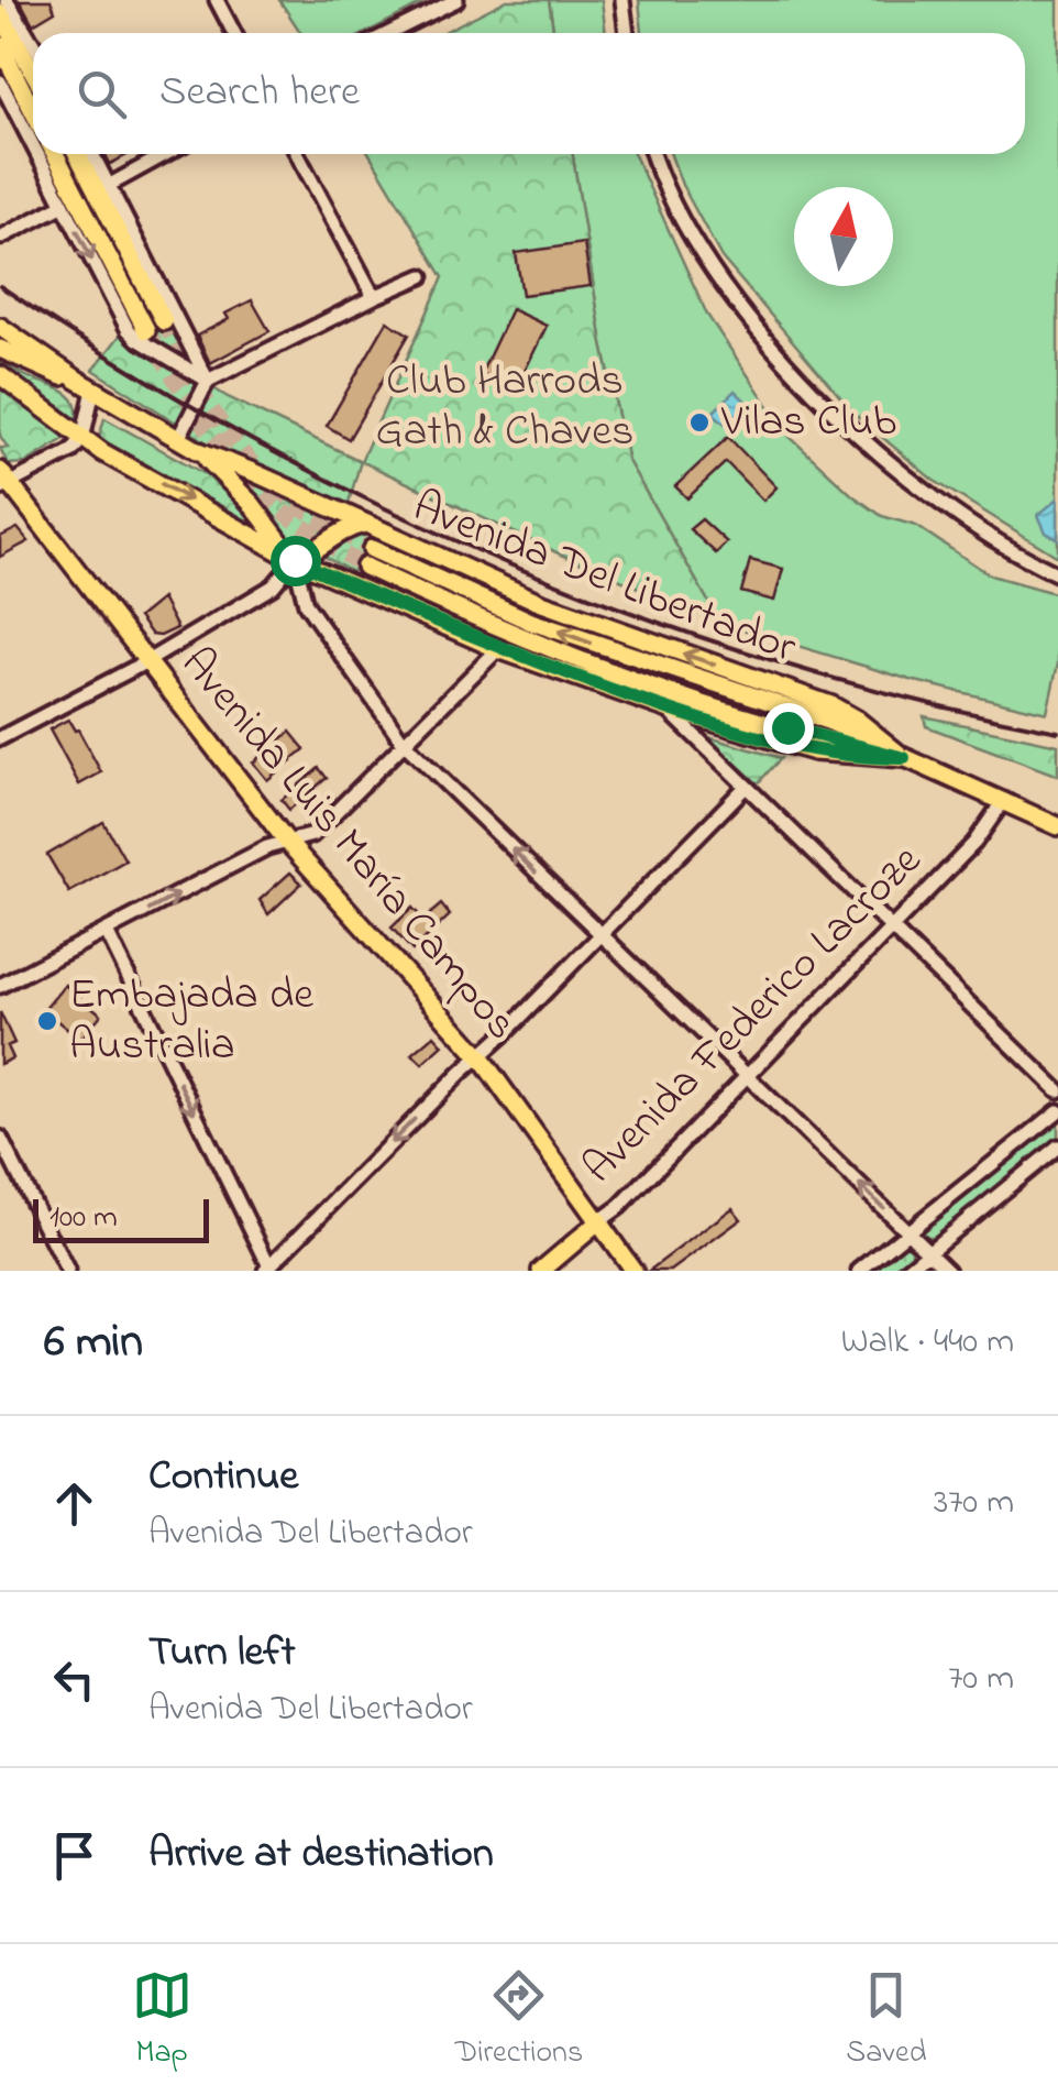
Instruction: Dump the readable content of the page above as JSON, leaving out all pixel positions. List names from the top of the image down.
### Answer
{
  "streets": {
    "main road": ["Avenida Del Libertador", "Avenida Luis María Campos", "Avenida Federico Lacroze"]
  },
  "crossings": [
    ["Avenida Del Libertador", "Avenida Federico Lacroze"],
    ["Avenida Luis María Campos", "Avenida Federico Lacroze"]
  ],
  "parks": ["Club Harrods Gath & Chaves"],
  "places": ["Vilas Club", "Embajada de Australia"],
  "scale_bar": "100 m",
  "north": "top",
  "page": {
    "search": "Search here",
    "scale": "100 m",
    "heading": ["6 min", "Walk · 440 m"],
    "list": [
      ["Continue", "Avenida Del Libertador", "370 m"],
      ["Turn left", "Avenida Del Libertador", "70 m"],
      "Arrive at destination"
    ],
    "nav": ["Map", "Directions", "Saved"]
  }
}
